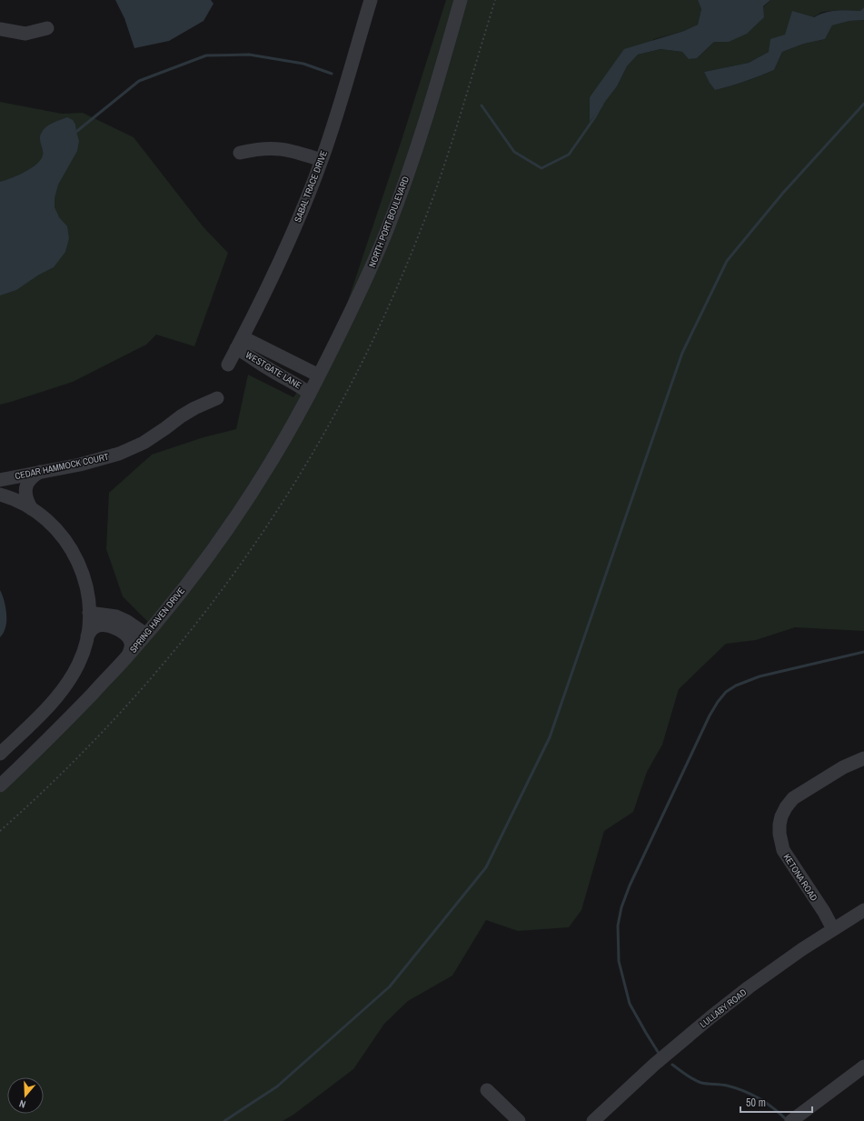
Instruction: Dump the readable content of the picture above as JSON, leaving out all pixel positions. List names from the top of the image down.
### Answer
{
  "streets": {
    "street": [
      "SABAL TRACE DRIVE",
      "NORTH PORT BOULEVARD",
      "WESTGATE LANE",
      "CEDAR HAMMOCK COURT",
      "SPRING HAVEN DRIVE",
      "KETONA ROAD",
      "LULLABY ROAD"
    ]
  },
  "crossings": [
    ["SABAL TRACE DRIVE", "WESTGATE LANE"],
    ["NORTH PORT BOULEVARD", "WESTGATE LANE"],
    ["NORTH PORT BOULEVARD", "SPRING HAVEN DRIVE"],
    ["KETONA ROAD", "LULLABY ROAD"]
  ],
  "scale_bar": "50 m",
  "north": "bottom"
}
